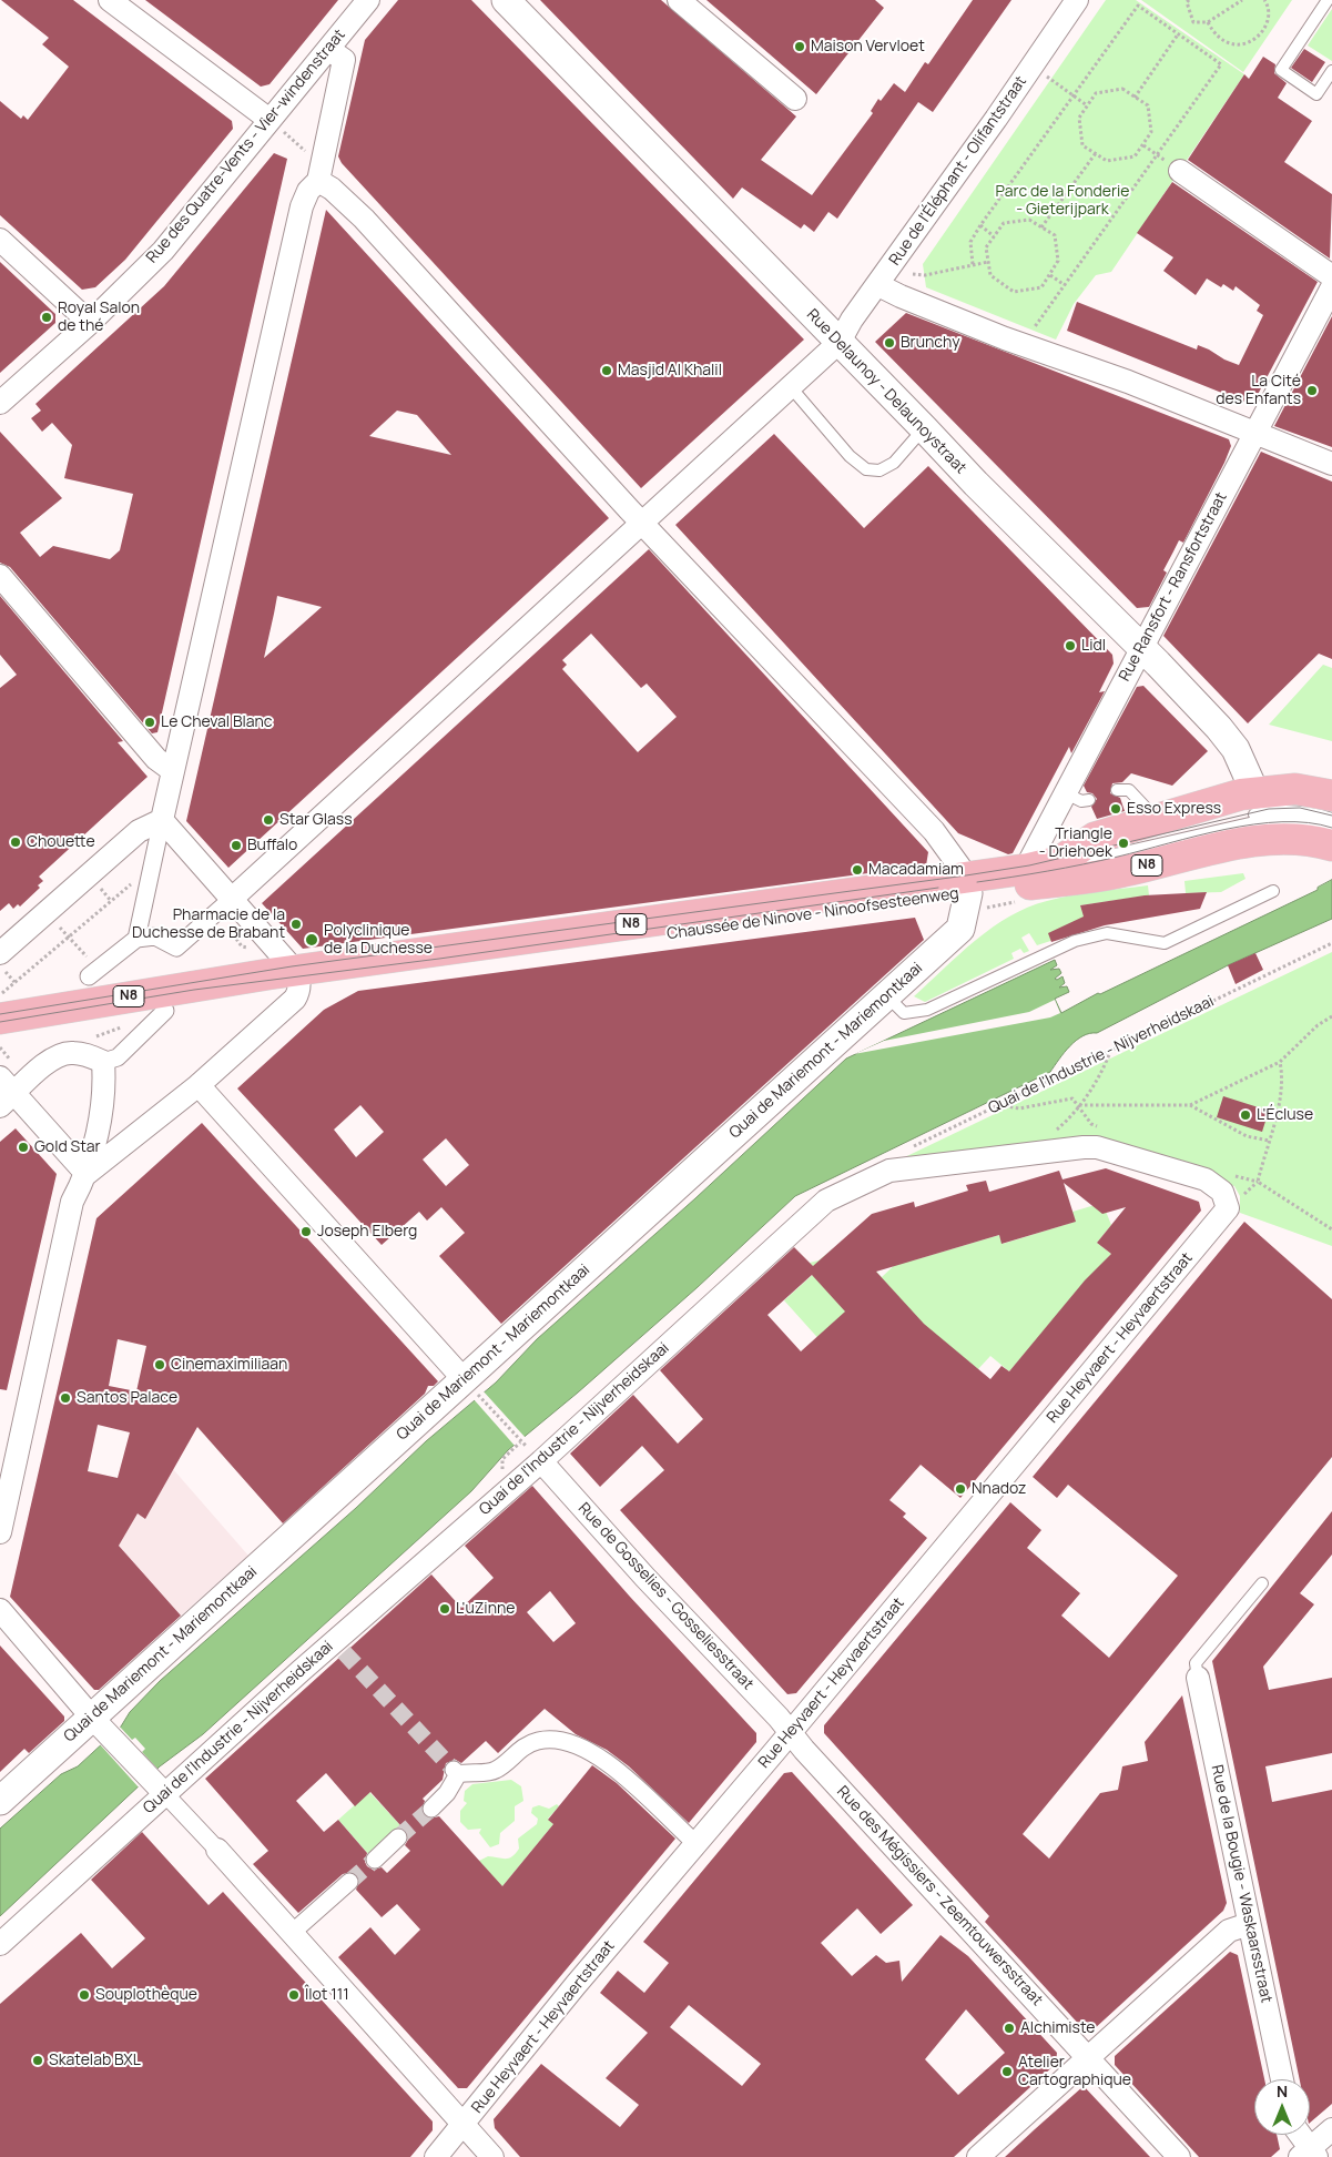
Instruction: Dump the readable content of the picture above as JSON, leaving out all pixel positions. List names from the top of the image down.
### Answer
{
  "streets": {
    "main road": ["N8", "Chaussée de Ninove - Ninoofsesteenweg"],
    "street": [
      "Rue des Quatre-Vents - Vier-windenstraat",
      "Rue de l'Éléphant - Olifantstraat",
      "Rue Delaunoy - Delaunoystraat",
      "Rue Ransfort - Ransfortstraat",
      "Quai de Mariemont - Mariemontkaai",
      "Quai de l'Industrie - Nijverheidskaai",
      "Rue Heyvaert - Heyvaertstraat",
      "Rue de Gosselies - Gosseliesstraat",
      "Rue de la Bougie - Waskaarsstraat",
      "Rue des Mégissiers - Zeemtouwersstraat"
    ]
  },
  "crossings": [
    ["Rue de l'Éléphant - Olifantstraat", "Rue Delaunoy - Delaunoystraat"],
    ["Rue Delaunoy - Delaunoystraat", "Rue Ransfort - Ransfortstraat"],
    ["Rue Delaunoy - Delaunoystraat", "Chaussée de Ninove - Ninoofsesteenweg"],
    ["Rue Ransfort - Ransfortstraat", "Chaussée de Ninove - Ninoofsesteenweg"],
    ["Chaussée de Ninove - Ninoofsesteenweg", "Quai de Mariemont - Mariemontkaai"],
    ["Quai de l'Industrie - Nijverheidskaai", "Rue Heyvaert - Heyvaertstraat"],
    ["Quai de l'Industrie - Nijverheidskaai", "Rue de Gosselies - Gosseliesstraat"],
    ["Rue Heyvaert - Heyvaertstraat", "Rue de Gosselies - Gosseliesstraat"],
    ["Rue Heyvaert - Heyvaertstraat", "Rue des Mégissiers - Zeemtouwersstraat"],
    ["Rue de Gosselies - Gosseliesstraat", "Rue des Mégissiers - Zeemtouwersstraat"]
  ],
  "parks": ["Parc de la Fonderie - Gieterijpark"],
  "places": [
    "Maison Vervloet",
    "Royal Salon de thé",
    "Brunchy",
    "Masjid Al Khalil",
    "La Cité des Enfants",
    "Lidl",
    "Le Cheval Blanc",
    "Esso Express",
    "Star Glass",
    "Chouette",
    "Triangle - Driehoek",
    "Buffalo",
    "Macadamiam",
    "Pharmacie de la Duchesse de Brabant",
    "Polyclinique de la Duchesse",
    "L'Écluse",
    "Gold Star",
    "Joseph Elberg",
    "Cinemaximiliaan",
    "Santos Palace",
    "Nnadoz",
    "L'uZinne",
    "Souplothèque",
    "Îlot 111",
    "Alchimiste",
    "Skatelab BXL",
    "Atelier Cartographique"
  ],
  "north": "top"
}
